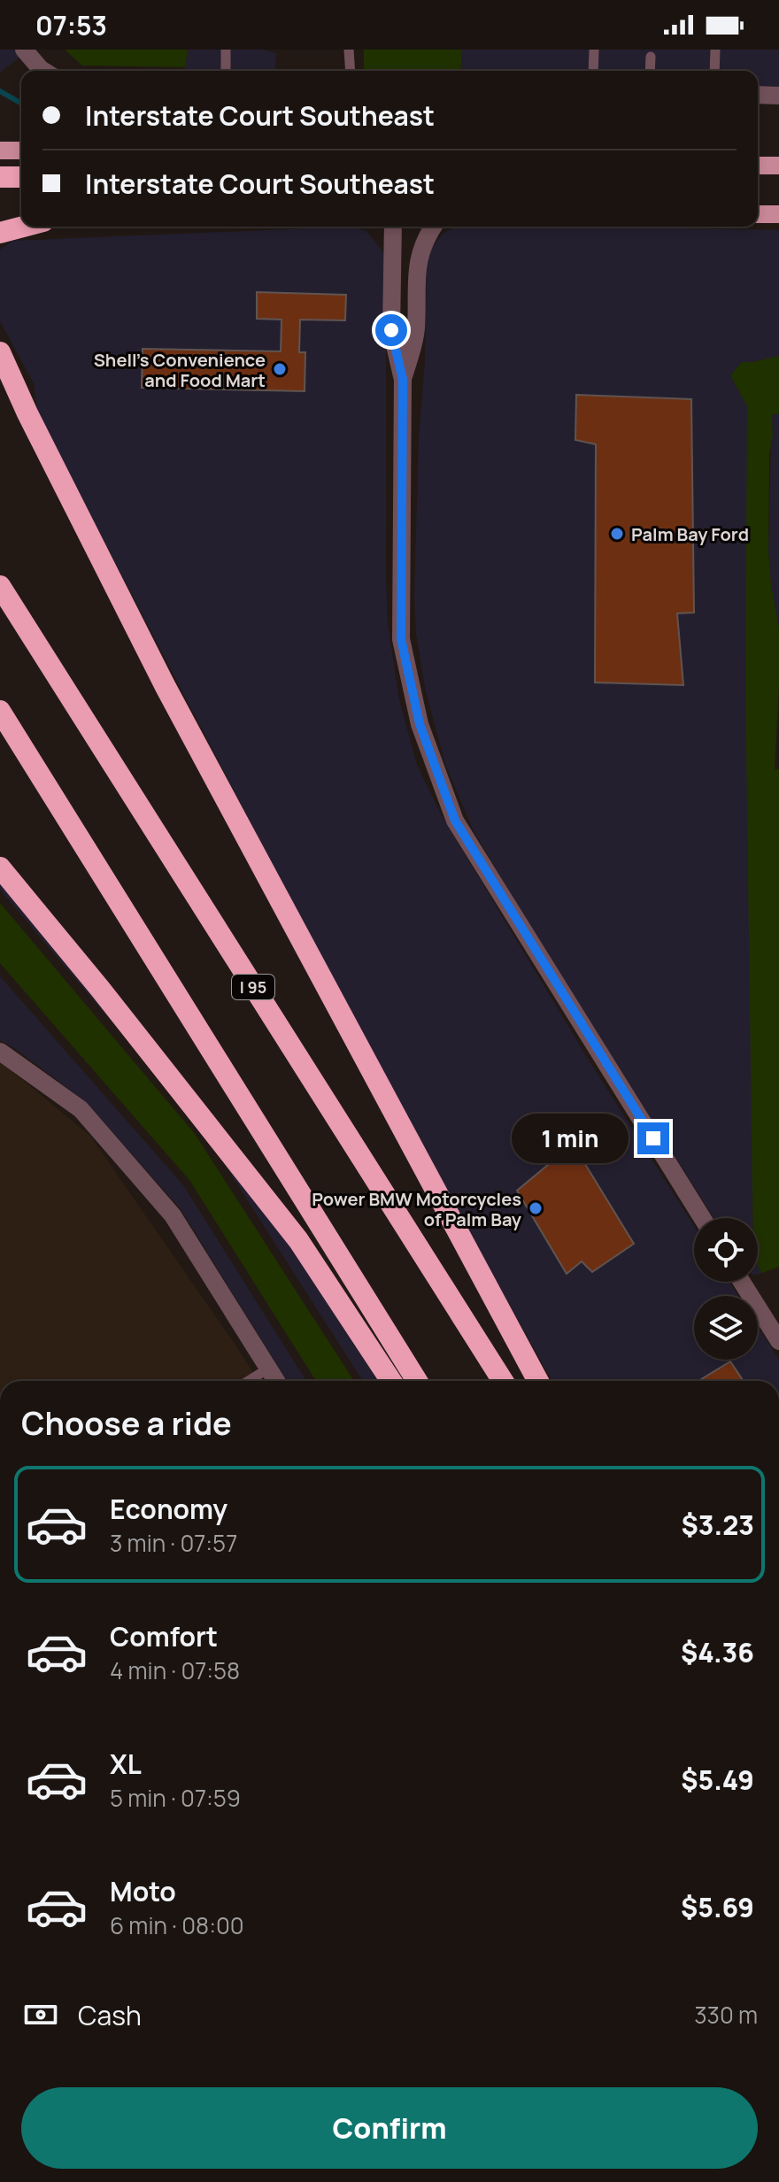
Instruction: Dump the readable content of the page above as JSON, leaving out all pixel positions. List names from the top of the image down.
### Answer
{
  "streets": {
    "highway": ["I 95"]
  },
  "places": ["Shell's Convenience and Food Mart", "Palm Bay Ford", "Power BMW Motorcycles of Palm Bay"],
  "page": {
    "status": "07:53",
    "banner": ["Interstate Court Southeast", "Interstate Court Southeast"],
    "bubble": "1 min",
    "heading": "Choose a ride",
    "list": [
      {
        "name": "Economy",
        "note": "3 min · 07:57",
        "value": "$3.23"
      },
      {
        "name": "Comfort",
        "note": "4 min · 07:58",
        "value": "$4.36"
      },
      {
        "name": "XL",
        "note": "5 min · 07:59",
        "value": "$5.49"
      },
      {
        "name": "Moto",
        "note": "6 min · 08:00",
        "value": "$5.69"
      }
    ],
    "pay": ["Cash", "330 m"],
    "buttons": "Confirm"
  }
}
